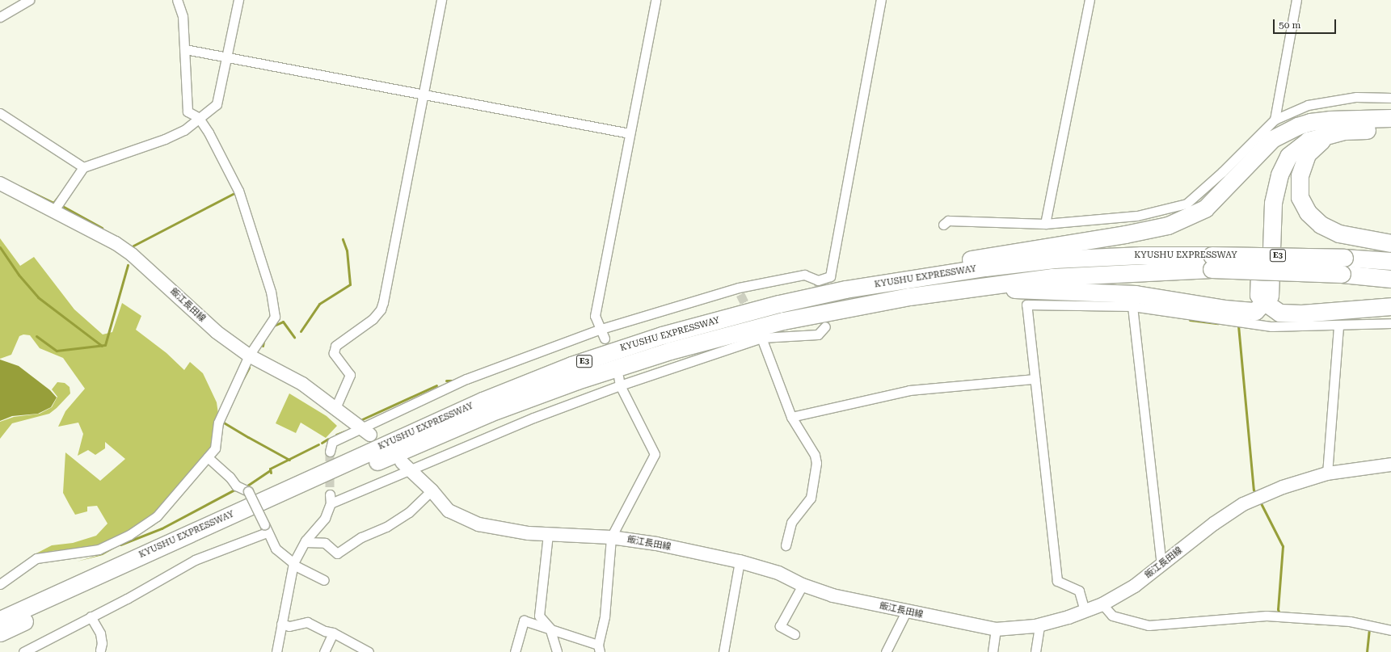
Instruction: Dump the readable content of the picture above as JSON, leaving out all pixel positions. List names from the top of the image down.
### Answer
{
  "streets": {
    "highway": ["KYUSHU EXPRESSWAY", "E3"],
    "main road": ["飯江長田線"]
  },
  "scale_bar": "50 m"
}
